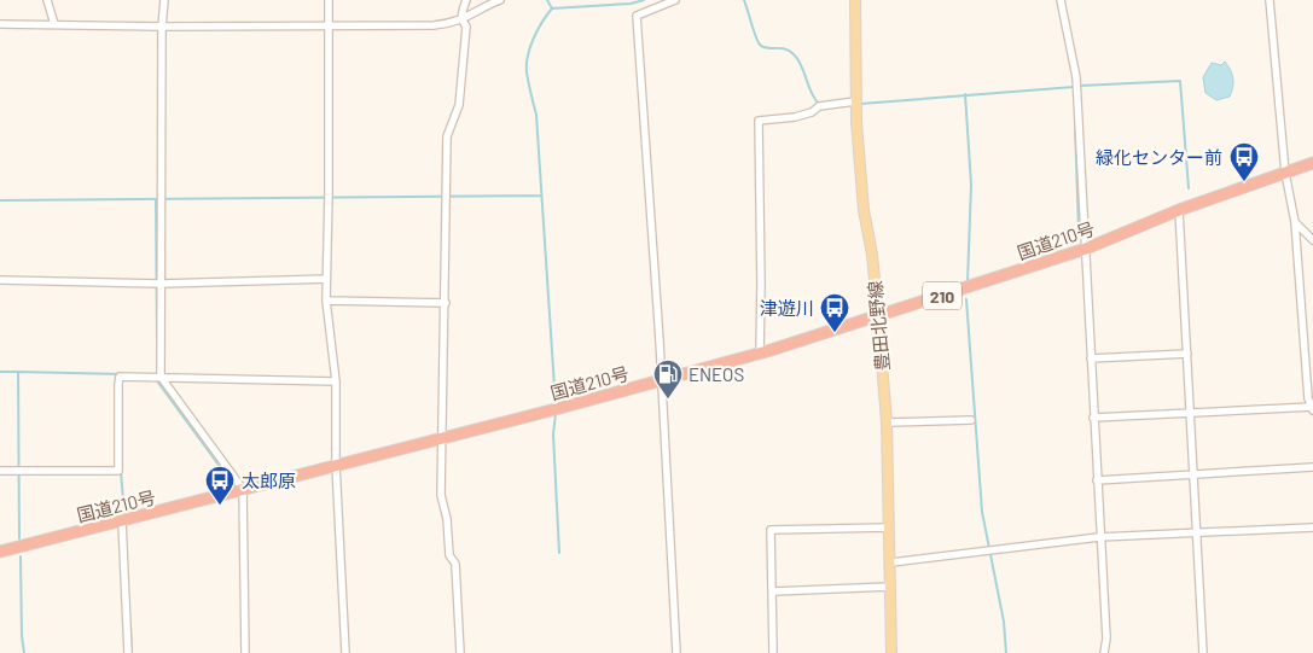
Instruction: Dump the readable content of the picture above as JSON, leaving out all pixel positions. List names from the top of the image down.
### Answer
{
  "streets": {
    "highway": ["国道210号", "210"],
    "main road": ["豊田北野線"]
  },
  "crossings": [
    ["国道210号", "豊田北野線"]
  ],
  "places": {
    "bus stop": ["緑化センター前", "津遊川", "太郎原"],
    "fuel station": ["ENEOS"]
  }
}
